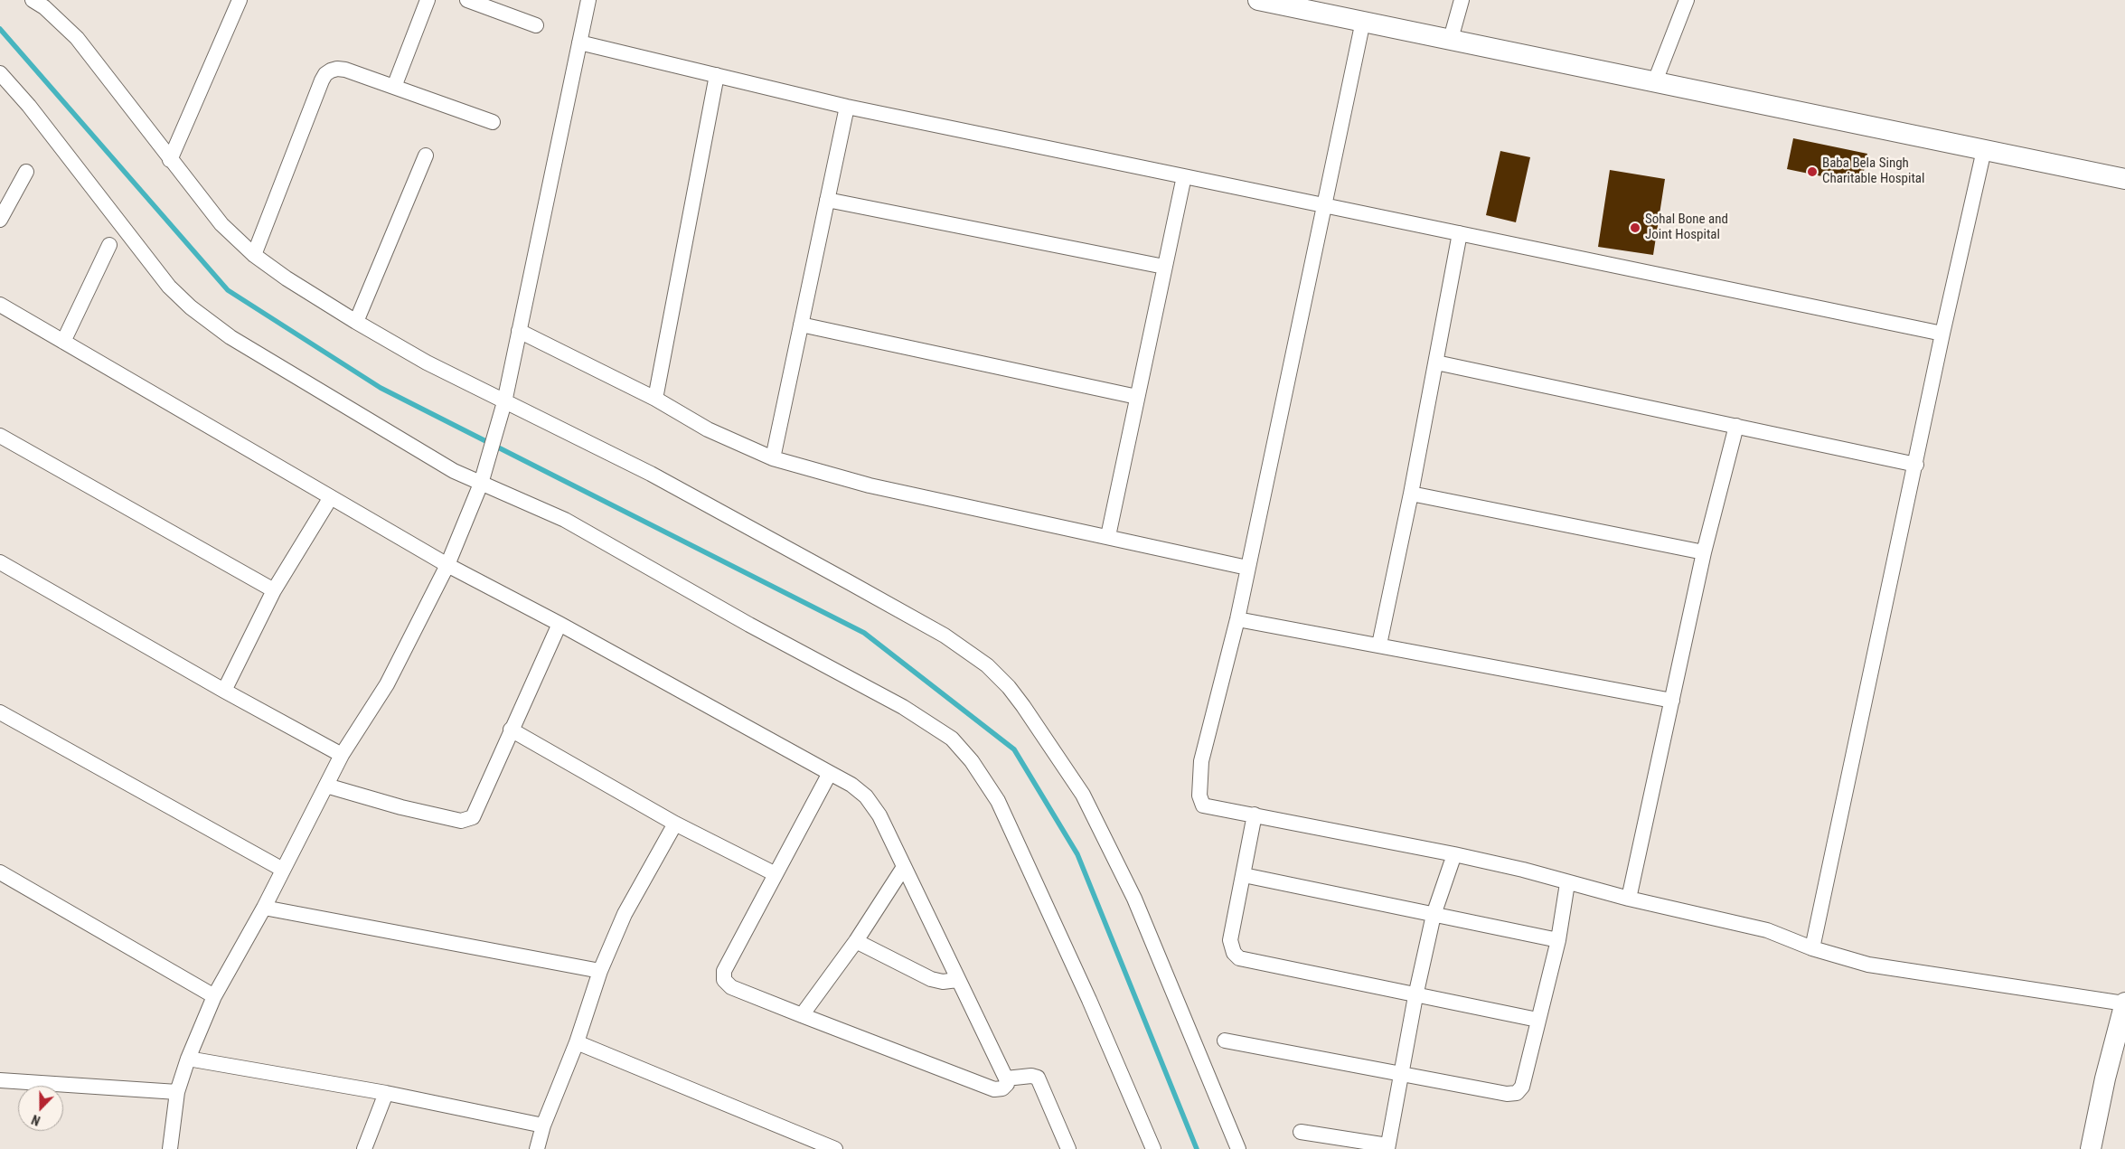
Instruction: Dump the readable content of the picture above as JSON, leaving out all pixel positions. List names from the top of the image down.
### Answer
{
  "places": ["Baba Bela Singh Charitable Hospital", "Sohal Bone and Joint Hospital"],
  "north": "bottom"
}
